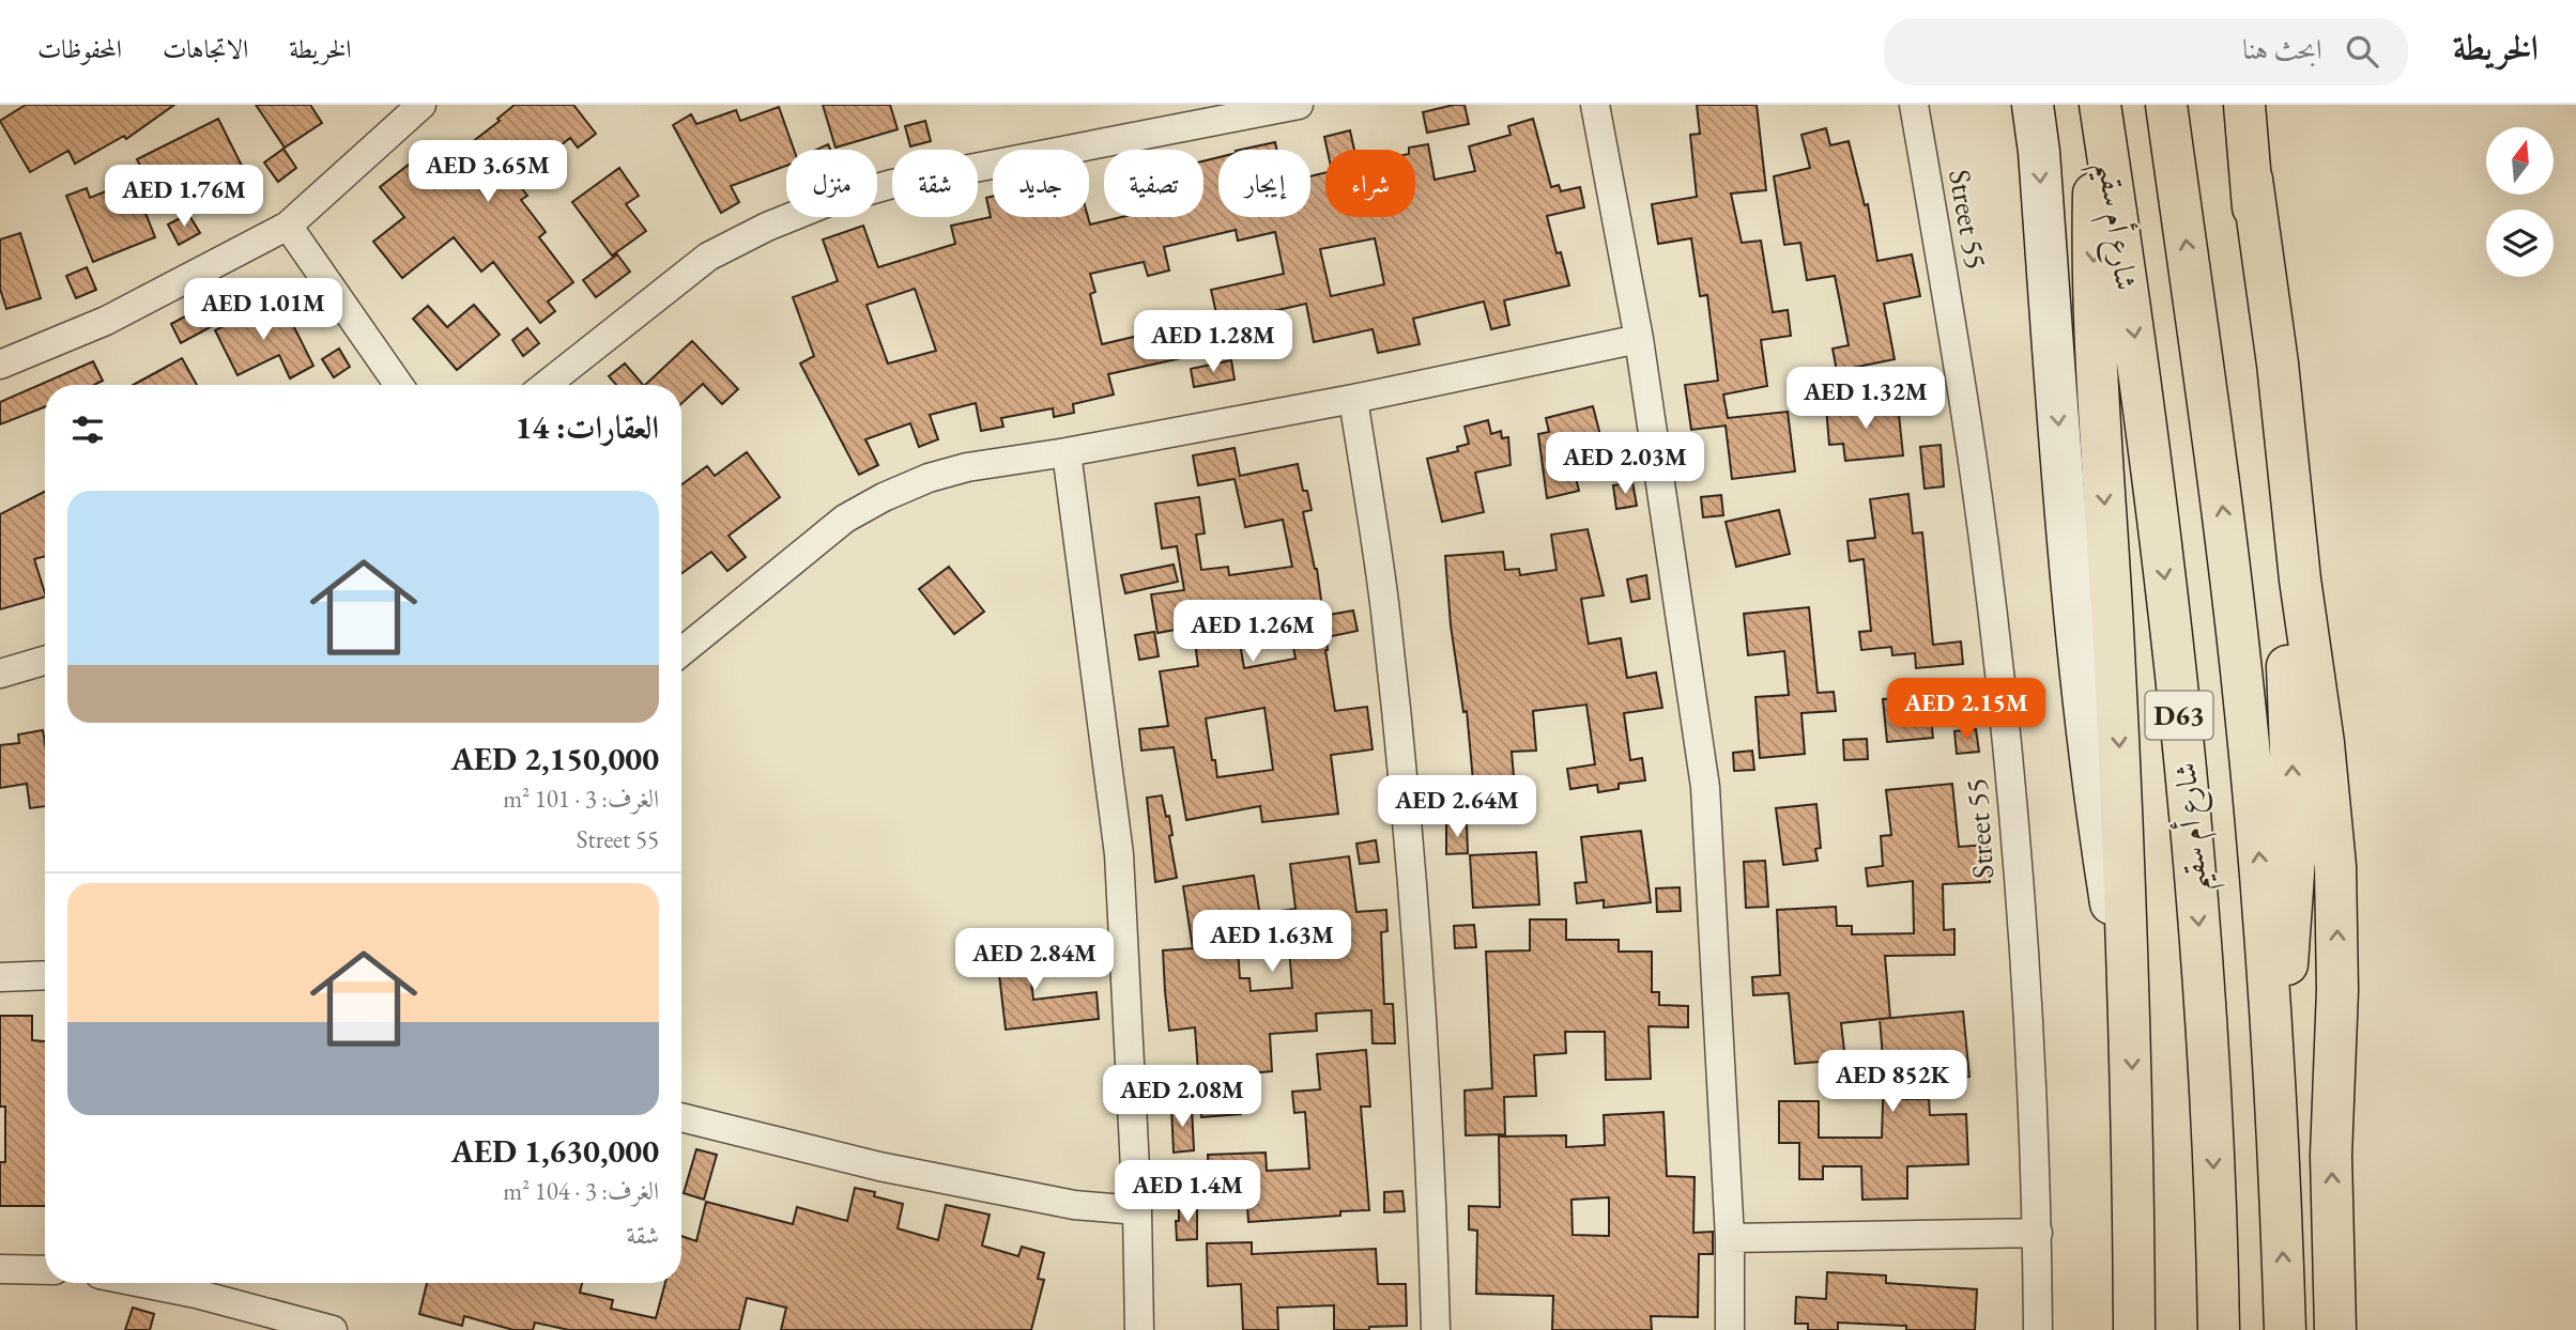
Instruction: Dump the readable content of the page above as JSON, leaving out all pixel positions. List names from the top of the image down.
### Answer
{
  "streets": {
    "main road": ["شارع أم سقيم", "D63"],
    "street": ["Street 55"]
  },
  "north": "top",
  "page": {
    "header": "الخريطة",
    "search": "ابحث هنا",
    "nav": ["الخريطة", "الاتجاهات", "المحفوظات"],
    "price": [
      "AED 3.65M",
      "AED 1.76M",
      "AED 1.01M",
      "AED 1.28M",
      "AED 1.32M",
      "AED 2.03M",
      "AED 1.26M",
      "AED 2.15M",
      "AED 2.64M",
      "AED 1.63M",
      "AED 2.84M",
      "AED 852K",
      "AED 2.08M",
      "AED 1.4M"
    ],
    "chip": [
      "شراء",
      "إيجار",
      "تصفية",
      "جديد",
      "شقة",
      "منزل"
    ],
    "heading": "العقارات: 14",
    "list": [
      {
        "name": "AED 2,150,000",
        "note": "الغرف: 3 · 101 m² · Street 55"
      },
      {
        "name": "AED 1,630,000",
        "note": "الغرف: 3 · 104 m² · شقة"
      }
    ]
  }
}
